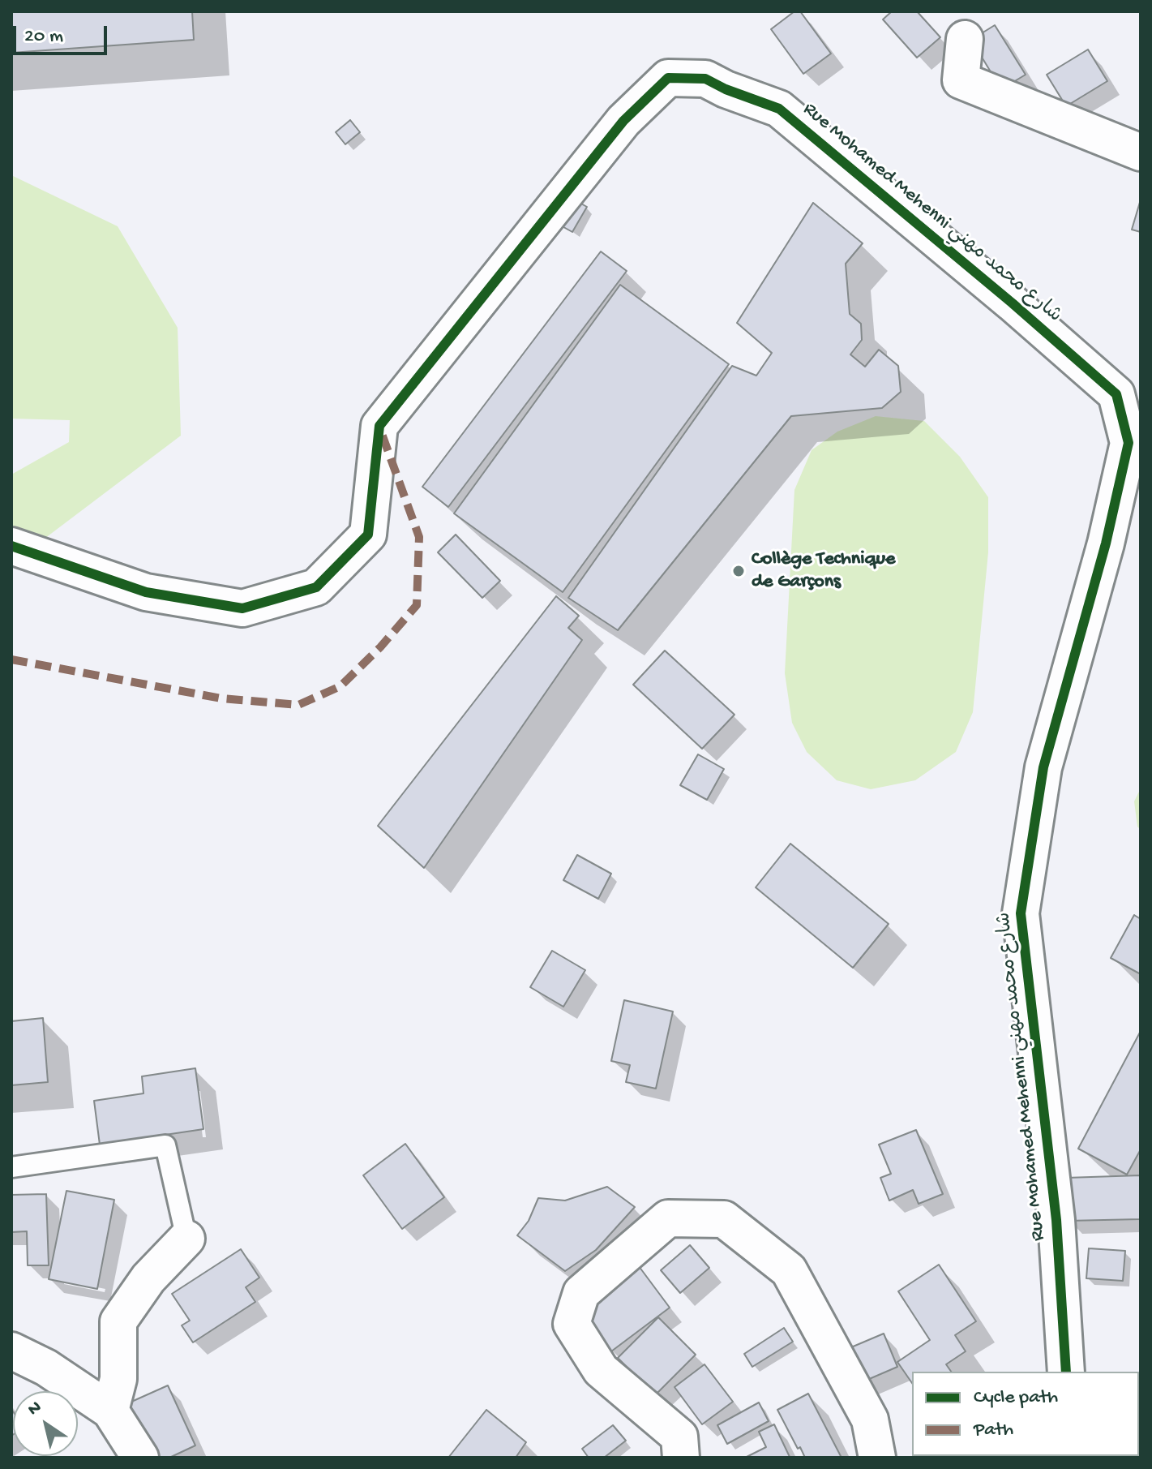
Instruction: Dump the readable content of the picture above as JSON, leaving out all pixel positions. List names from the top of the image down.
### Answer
{
  "streets": {
    "street": ["Rue Mohamed Mehenni شارع محمد مهني"]
  },
  "places": ["Collège Technique de Garçons"],
  "legend": ["Cycle path", "Path"],
  "scale_bar": "20 m",
  "north": "top left"
}
